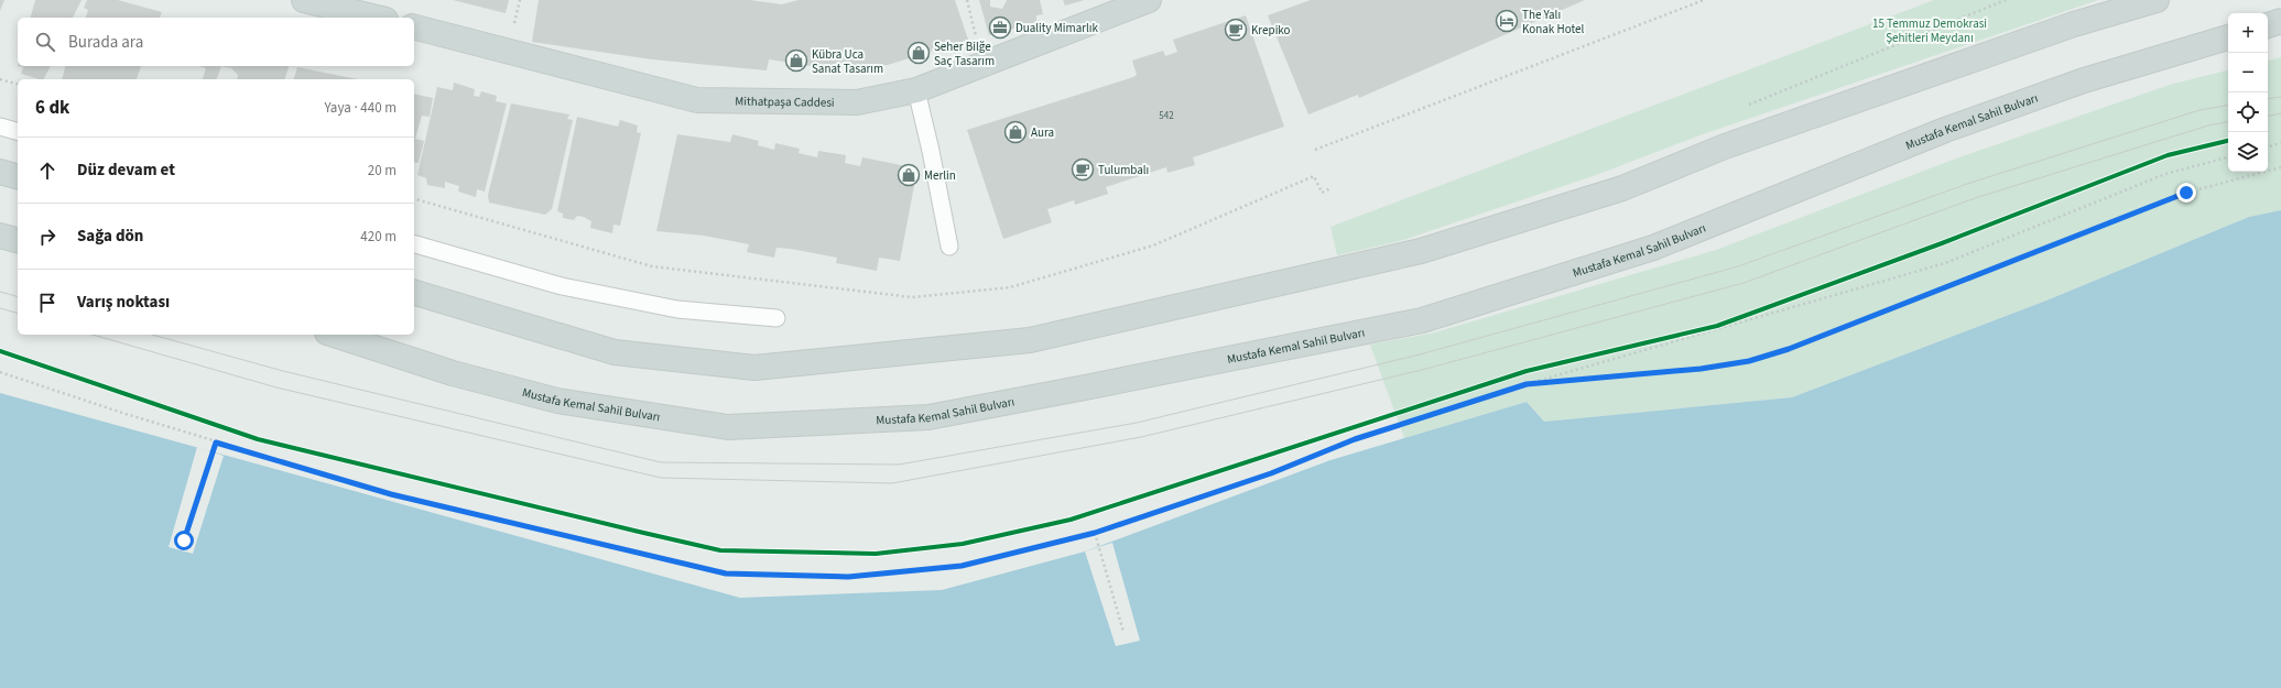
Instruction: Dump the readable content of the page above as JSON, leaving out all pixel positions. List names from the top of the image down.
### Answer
{
  "streets": {
    "main road": ["Mithatpaşa Caddesi", "Mustafa Kemal Sahil Bulvarı"]
  },
  "parks": ["15 Temmuz Demokrasi Şehitleri Meydanı"],
  "places": {
    "hotel": ["The Yalı Konak Hotel"],
    "office": ["Duality Mimarlık"],
    "cafe": ["Krepiko", "Tulumbalı"],
    "shop": [
      "Seher Bilğe Saç Tasarım",
      "Kübra Uca Sanat Tasarım",
      "Aura",
      "Merlin"
    ]
  },
  "house_numbers": ["542"],
  "page": {
    "map_buttons": ["+", "−"],
    "search": "Burada ara",
    "heading": ["6 dk", "Yaya · 440 m"],
    "list": [
      ["Düz devam et", "20 m"],
      ["Sağa dön", "420 m"],
      "Varış noktası"
    ]
  }
}
